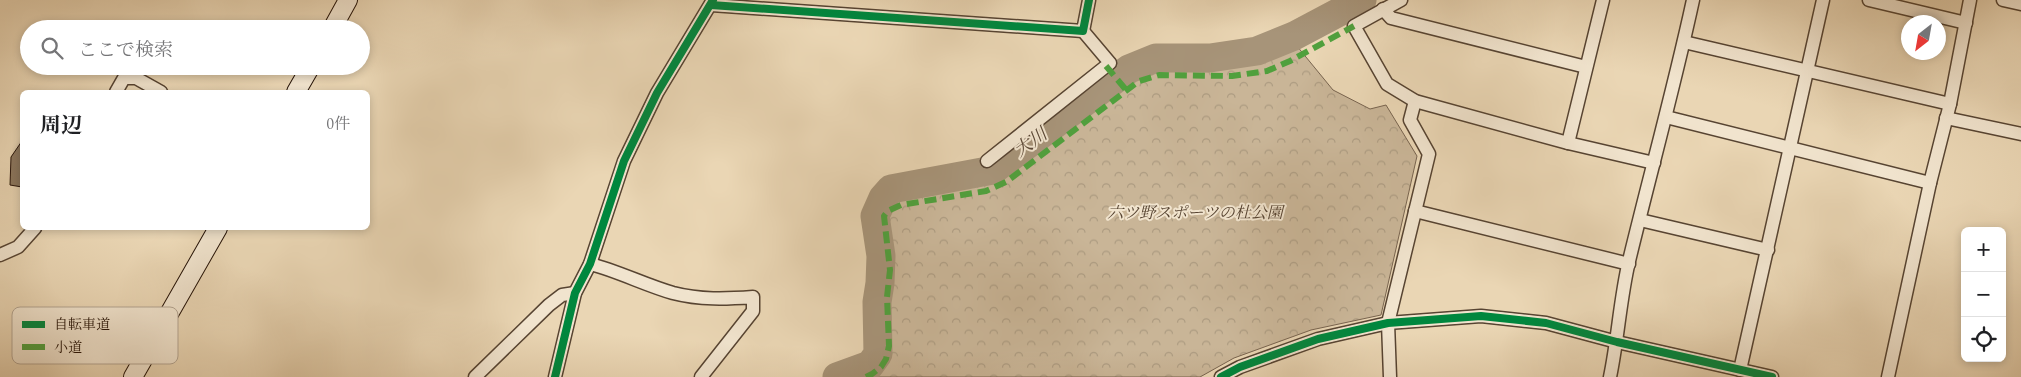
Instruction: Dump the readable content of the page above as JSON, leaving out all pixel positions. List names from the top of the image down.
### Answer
{
  "water": ["大川"],
  "parks": ["六ツ野スポーツの杜公園"],
  "legend": ["自転車道", "小道"],
  "north": "bottom left",
  "page": {
    "search": "ここで検索",
    "heading": ["周辺", "0件"],
    "map_buttons": ["+", "−"]
  }
}
